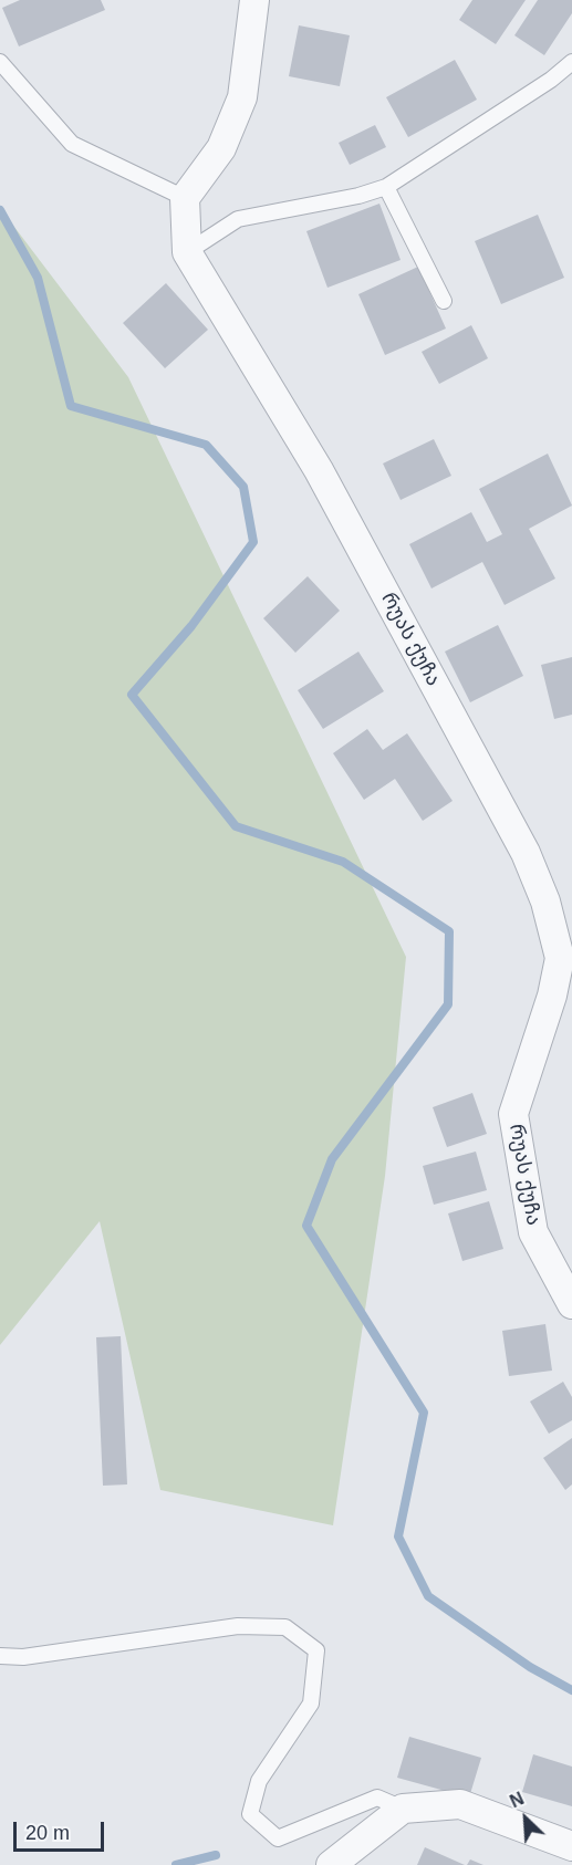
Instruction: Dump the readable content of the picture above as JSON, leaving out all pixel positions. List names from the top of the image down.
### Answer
{
  "streets": {
    "street": ["რუას ქუჩა"]
  },
  "scale_bar": "20 m",
  "north": "top left"
}
